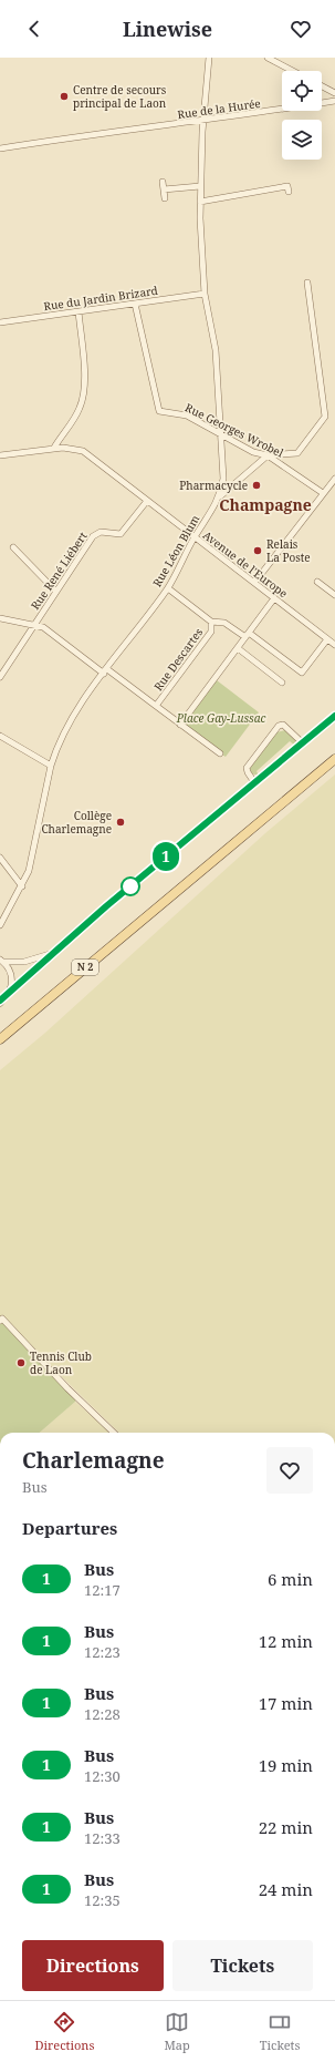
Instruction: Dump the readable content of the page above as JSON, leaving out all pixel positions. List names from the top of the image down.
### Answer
{
  "streets": {
    "main road": ["N 2"],
    "street": [
      "Rue de la Hurée",
      "Rue du Jardin Brizard",
      "Rue Georges Wrobel",
      "Rue Léon Blum",
      "Avenue de l'Europe",
      "Rue René Liébert",
      "Rue Descartes"
    ]
  },
  "crossings": [
    ["Rue de la Hurée", "Rue Léon Blum"],
    ["Rue du Jardin Brizard", "Rue Georges Wrobel"],
    ["Rue du Jardin Brizard", "Rue Léon Blum"],
    ["Rue Georges Wrobel", "Rue Léon Blum"],
    ["Rue Léon Blum", "Avenue de l'Europe"],
    ["Rue Léon Blum", "Rue Descartes"],
    ["Avenue de l'Europe", "Rue René Liébert"],
    ["Avenue de l'Europe", "Rue Descartes"],
    ["Rue René Liébert", "Rue Descartes"]
  ],
  "districts": ["Champagne"],
  "parks": ["Place Gay-Lussac"],
  "places": [
    "Centre de secours principal de Laon",
    "Pharmacycle",
    "Relais La Poste",
    "Collège Charlemagne",
    "Tennis Club de Laon"
  ],
  "lines": ["bus line 1"],
  "page": {
    "header": "Linewise",
    "on_map": "1",
    "heading": [
      ["Charlemagne", "Bus"],
      "Departures"
    ],
    "list": [
      {
        "mark": "1",
        "name": "Bus",
        "note": "12:17",
        "value": "6 min"
      },
      {
        "mark": "1",
        "name": "Bus",
        "note": "12:23",
        "value": "12 min"
      },
      {
        "mark": "1",
        "name": "Bus",
        "note": "12:28",
        "value": "17 min"
      },
      {
        "mark": "1",
        "name": "Bus",
        "note": "12:30",
        "value": "19 min"
      },
      {
        "mark": "1",
        "name": "Bus",
        "note": "12:33",
        "value": "22 min"
      },
      {
        "mark": "1",
        "name": "Bus",
        "note": "12:35",
        "value": "24 min"
      }
    ],
    "buttons": ["Directions", "Tickets"],
    "tabs": ["Directions", "Map", "Tickets"]
  }
}
